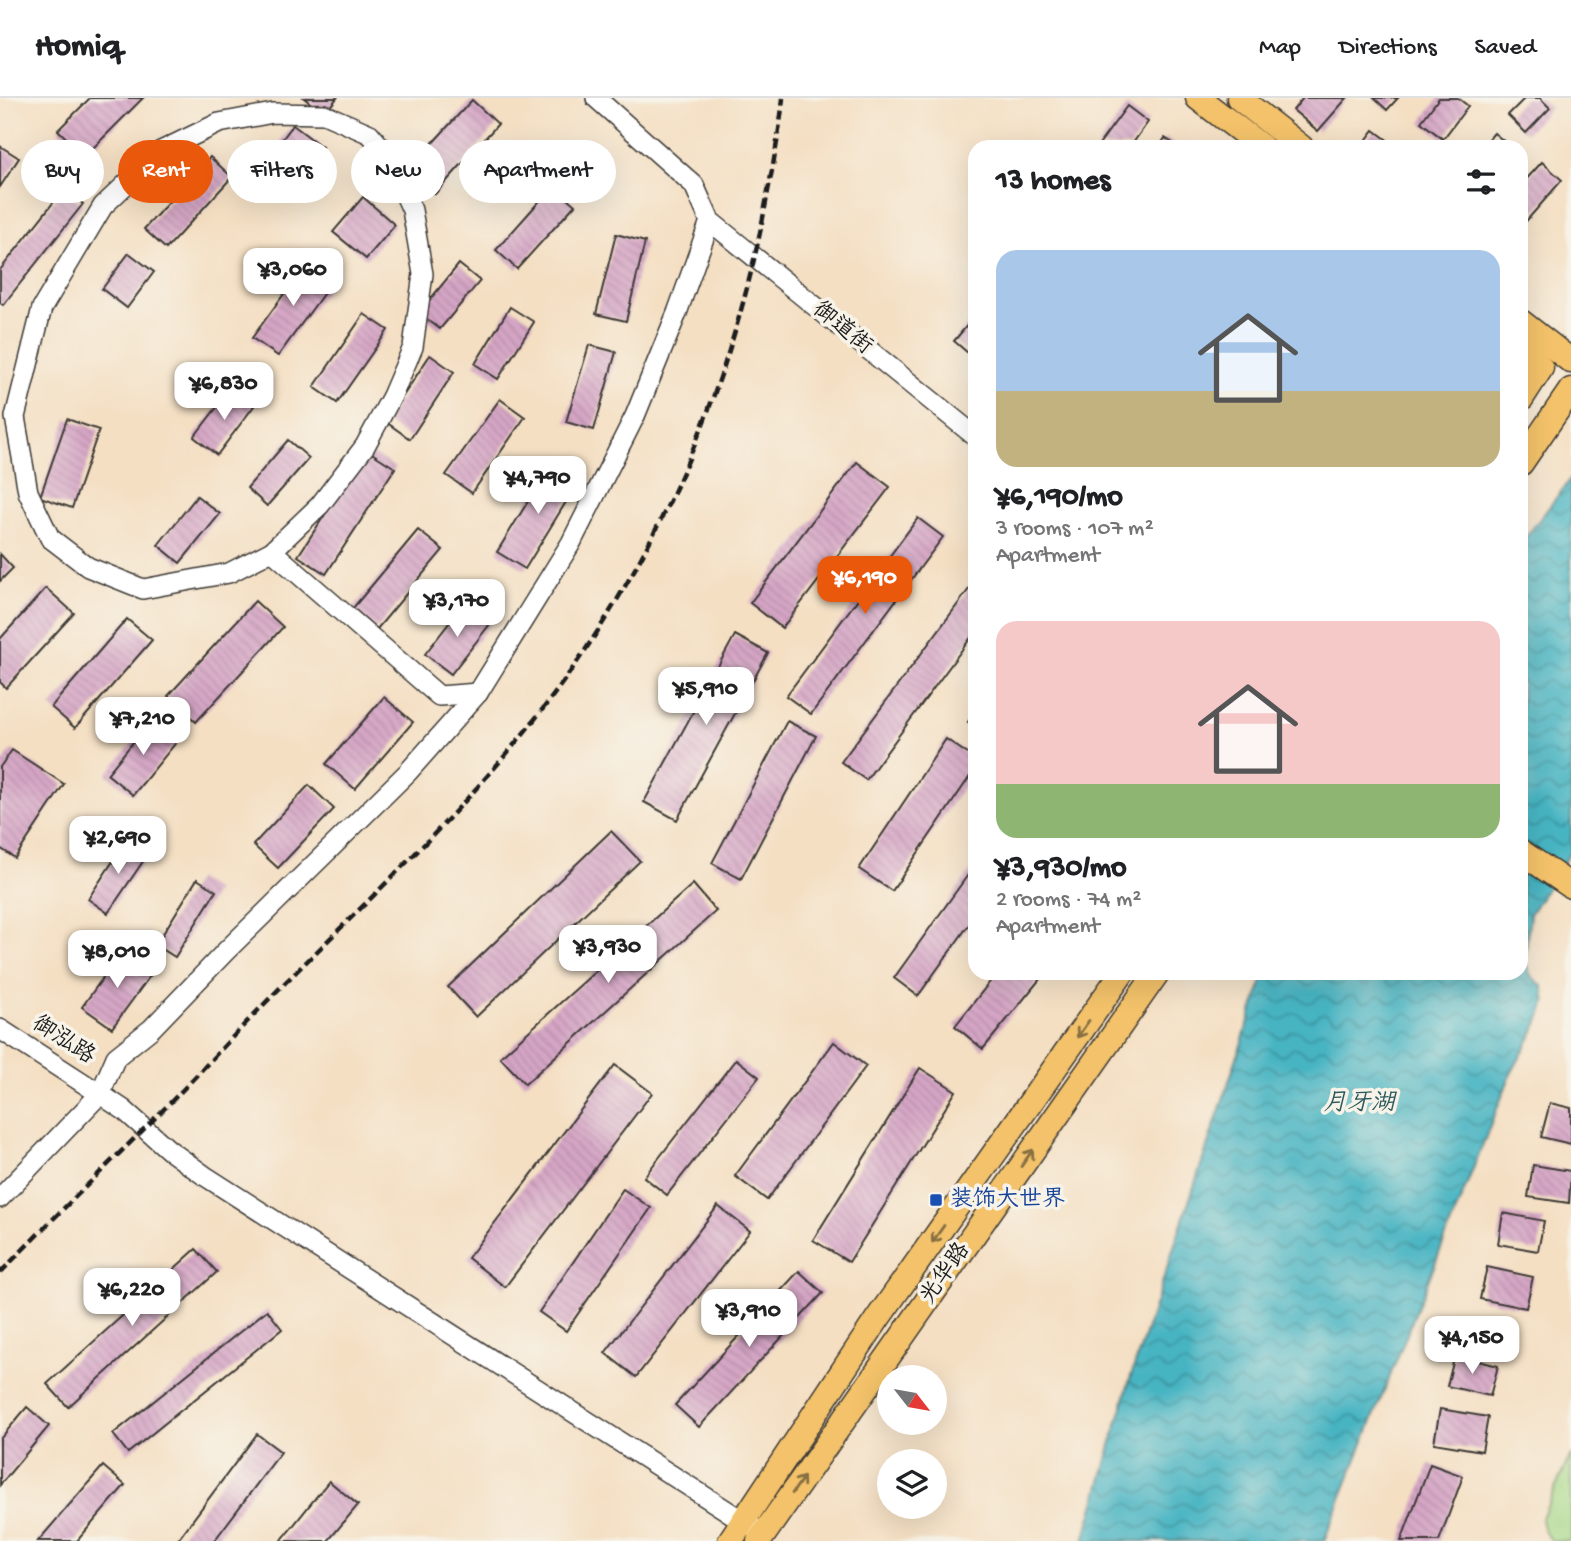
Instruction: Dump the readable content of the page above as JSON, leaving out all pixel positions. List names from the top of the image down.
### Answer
{
  "streets": {
    "main road": ["光华路"],
    "street": ["御道街", "御泓路"]
  },
  "crossings": [
    ["御泓路", "光华路"]
  ],
  "water": ["月牙湖"],
  "places": {
    "transit": ["装饰大世界"]
  },
  "north": "bottom right",
  "page": {
    "header": "Homiq",
    "nav": ["Map", "Directions", "Saved"],
    "chip": [
      "Buy",
      "Rent",
      "Filters",
      "New",
      "Apartment"
    ],
    "heading": "13 homes",
    "list": [
      {
        "name": "¥6,190/mo",
        "note": "3 rooms · 107 m² · Apartment"
      },
      {
        "name": "¥3,930/mo",
        "note": "2 rooms · 74 m² · Apartment"
      }
    ],
    "price": [
      "¥3,060",
      "¥6,830",
      "¥4,790",
      "¥6,190",
      "¥3,170",
      "¥5,910",
      "¥7,210",
      "¥2,690",
      "¥3,930",
      "¥8,010",
      "¥6,220",
      "¥3,910",
      "¥4,150"
    ]
  }
}
